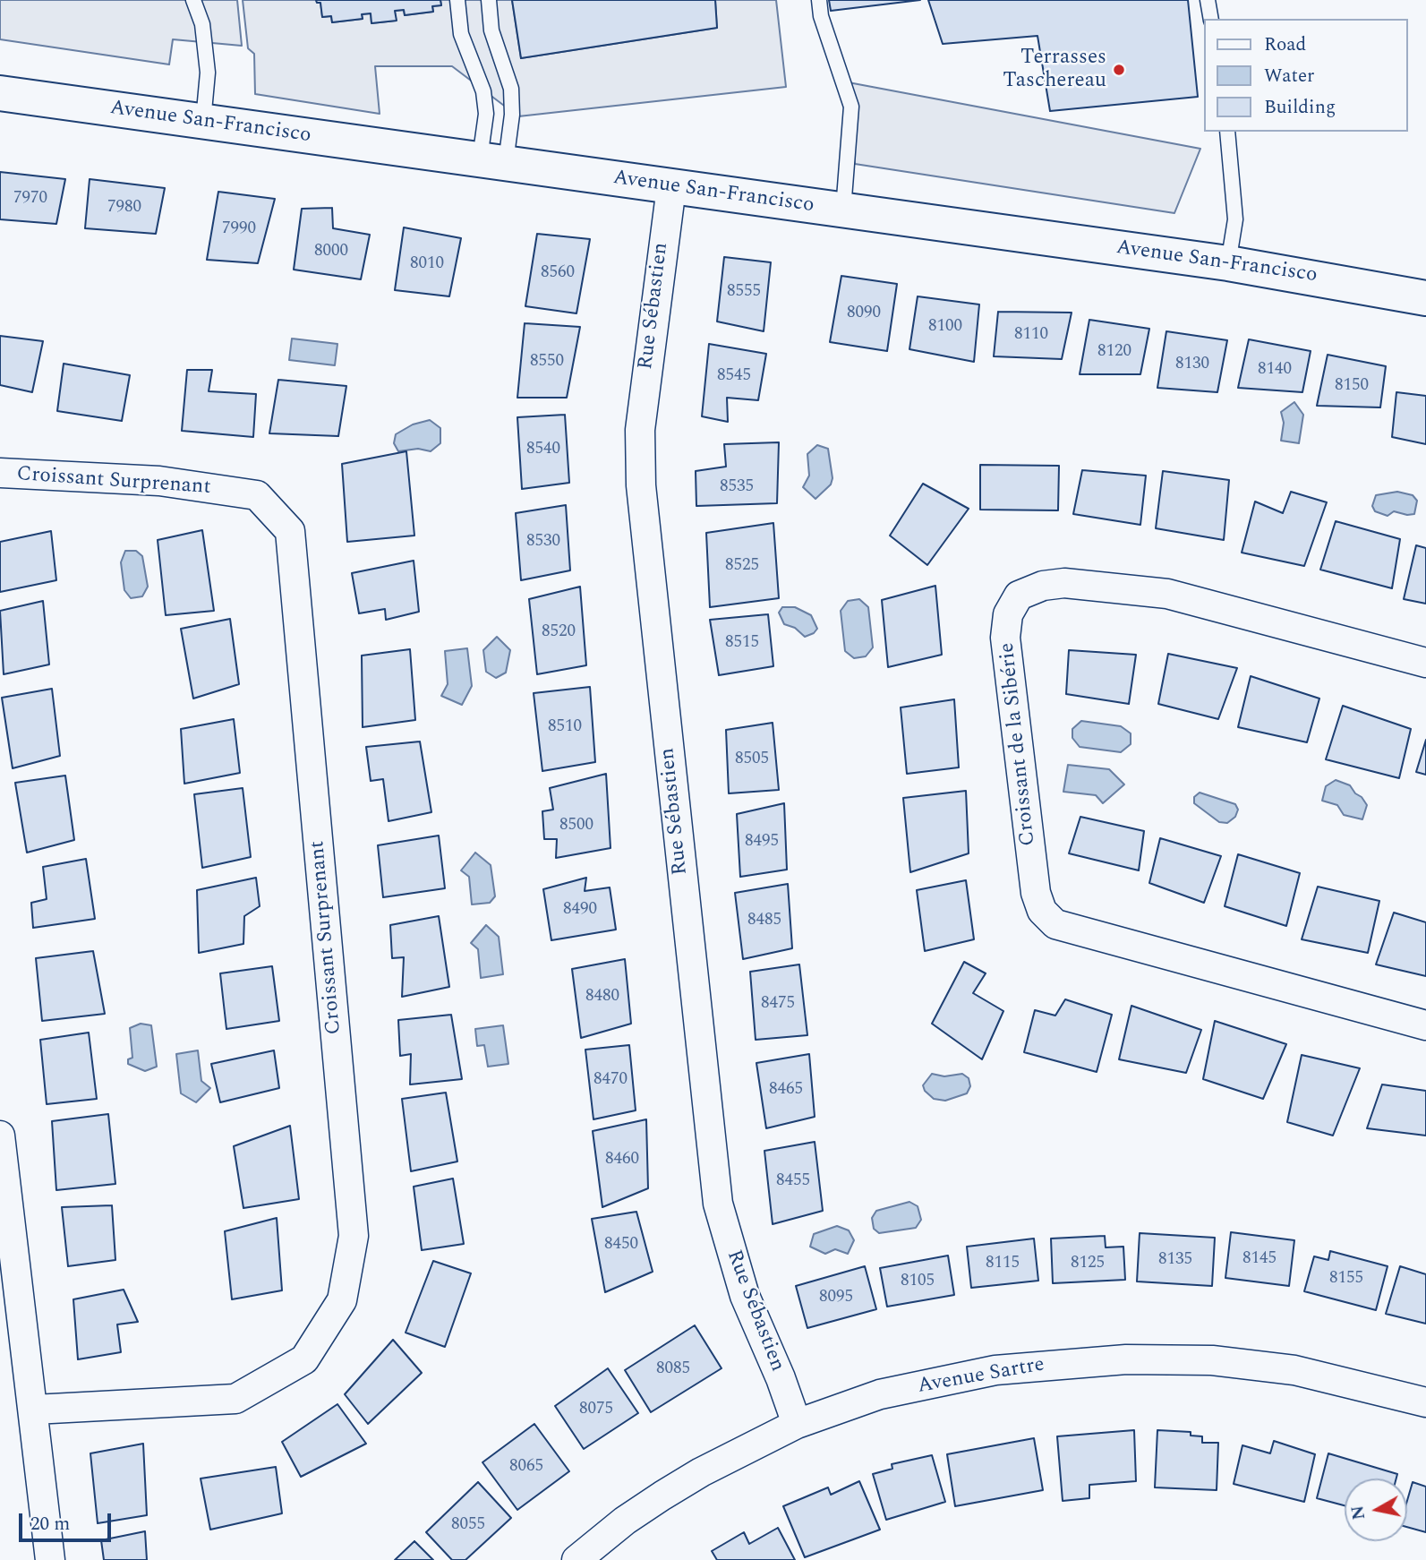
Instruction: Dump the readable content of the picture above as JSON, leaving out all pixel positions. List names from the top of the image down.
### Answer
{
  "streets": {
    "street": [
      "Avenue San-Francisco",
      "Rue Sébastien",
      "Croissant Surprenant",
      "Croissant de la Sibérie",
      "Avenue Sartre"
    ]
  },
  "crossings": [
    ["Avenue San-Francisco", "Rue Sébastien"],
    ["Rue Sébastien", "Avenue Sartre"]
  ],
  "places": ["Terrasses Taschereau"],
  "house_numbers": [
    "7970",
    "7980",
    "7990",
    "8000",
    "8010",
    "8560",
    "8555",
    "8090",
    "8100",
    "8110",
    "8120",
    "8550",
    "8130",
    "8140",
    "8545",
    "8150",
    "8540",
    "8535",
    "8530",
    "8525",
    "8520",
    "8515",
    "8510",
    "8505",
    "8500",
    "8495",
    "8490",
    "8485",
    "8480",
    "8475",
    "8470",
    "8465",
    "8460",
    "8455",
    "8450",
    "8145",
    "8135",
    "8115",
    "8125",
    "8155",
    "8105",
    "8095",
    "8085",
    "8075",
    "8065",
    "8055"
  ],
  "legend": ["Road", "Water", "Building"],
  "scale_bar": "20 m",
  "north": "left"
}
